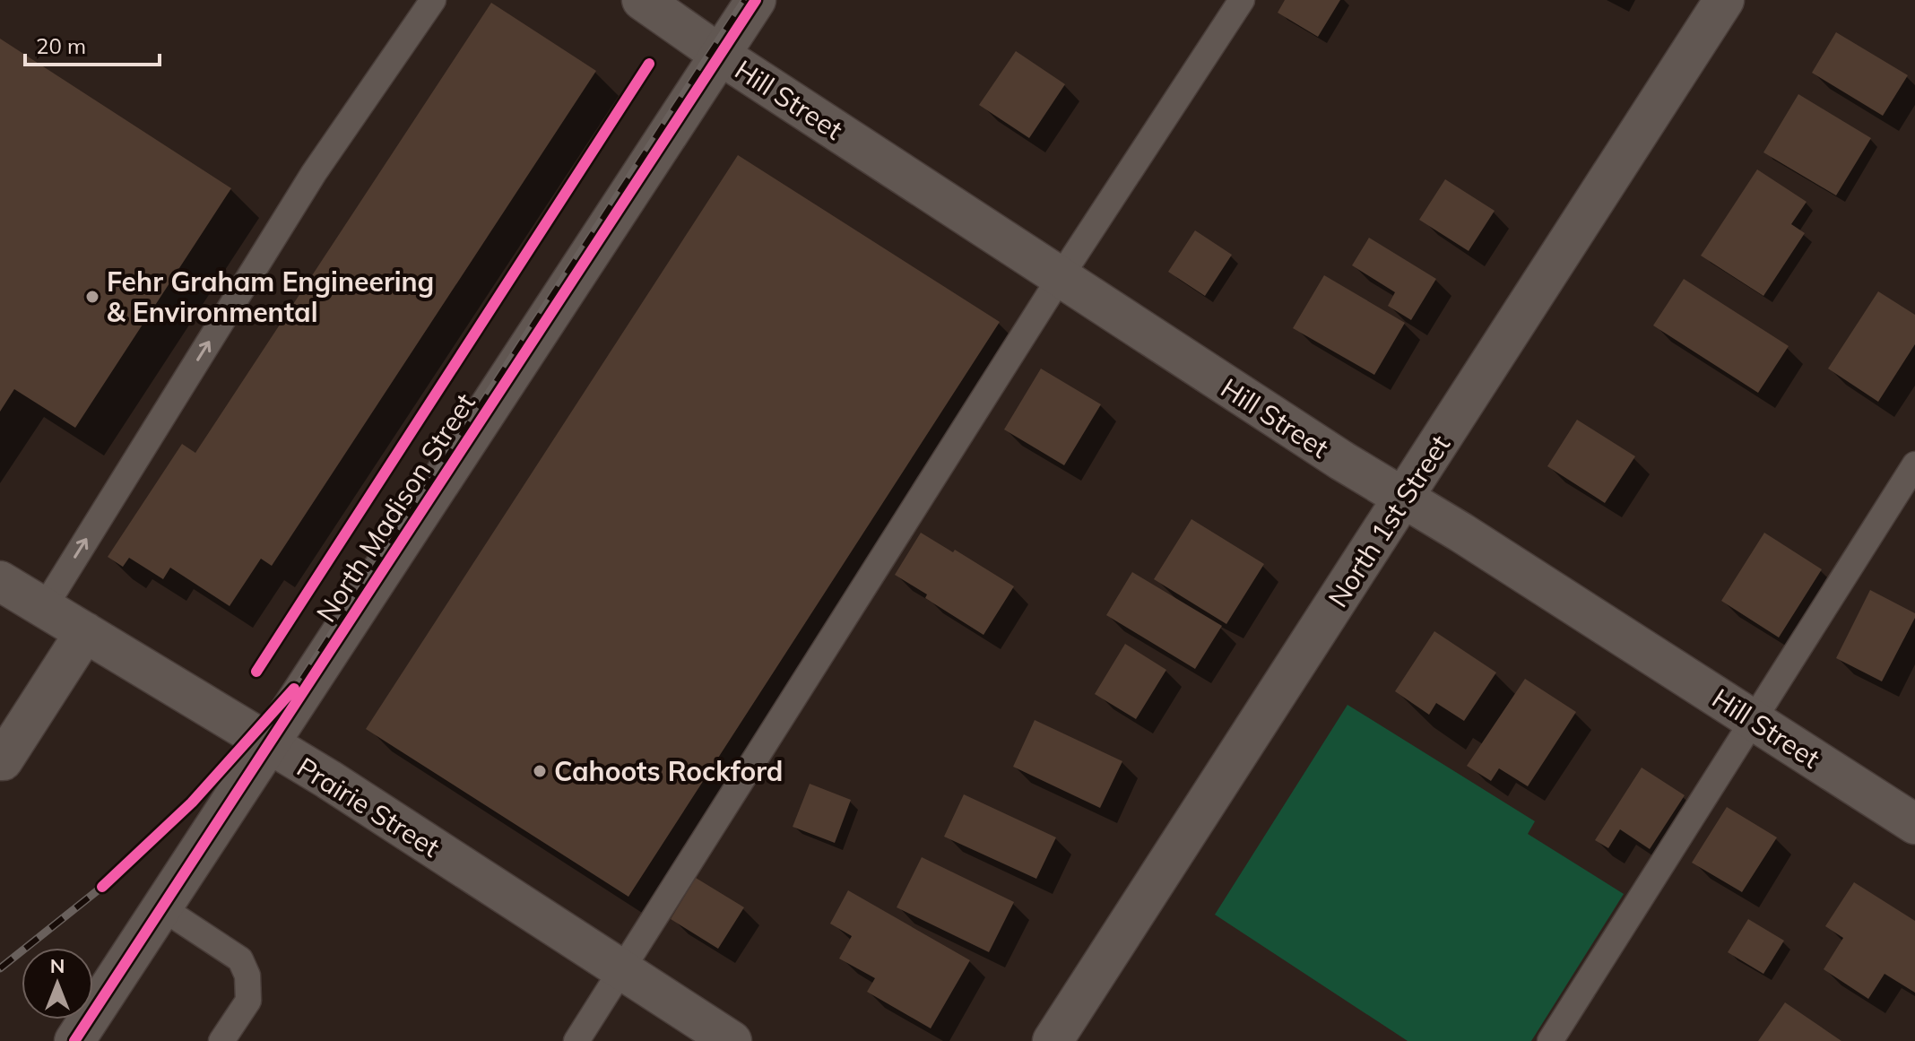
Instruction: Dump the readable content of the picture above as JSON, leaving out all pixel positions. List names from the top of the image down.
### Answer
{
  "streets": {
    "street": [
      "Hill Street",
      "North Madison Street",
      "North 1st Street",
      "Prairie Street"
    ]
  },
  "crossings": [
    ["Hill Street", "North Madison Street"],
    ["Hill Street", "North 1st Street"],
    ["North Madison Street", "Prairie Street"]
  ],
  "places": ["Fehr Graham Engineering & Environmental", "Cahoots Rockford"],
  "scale_bar": "20 m",
  "north": "top"
}
